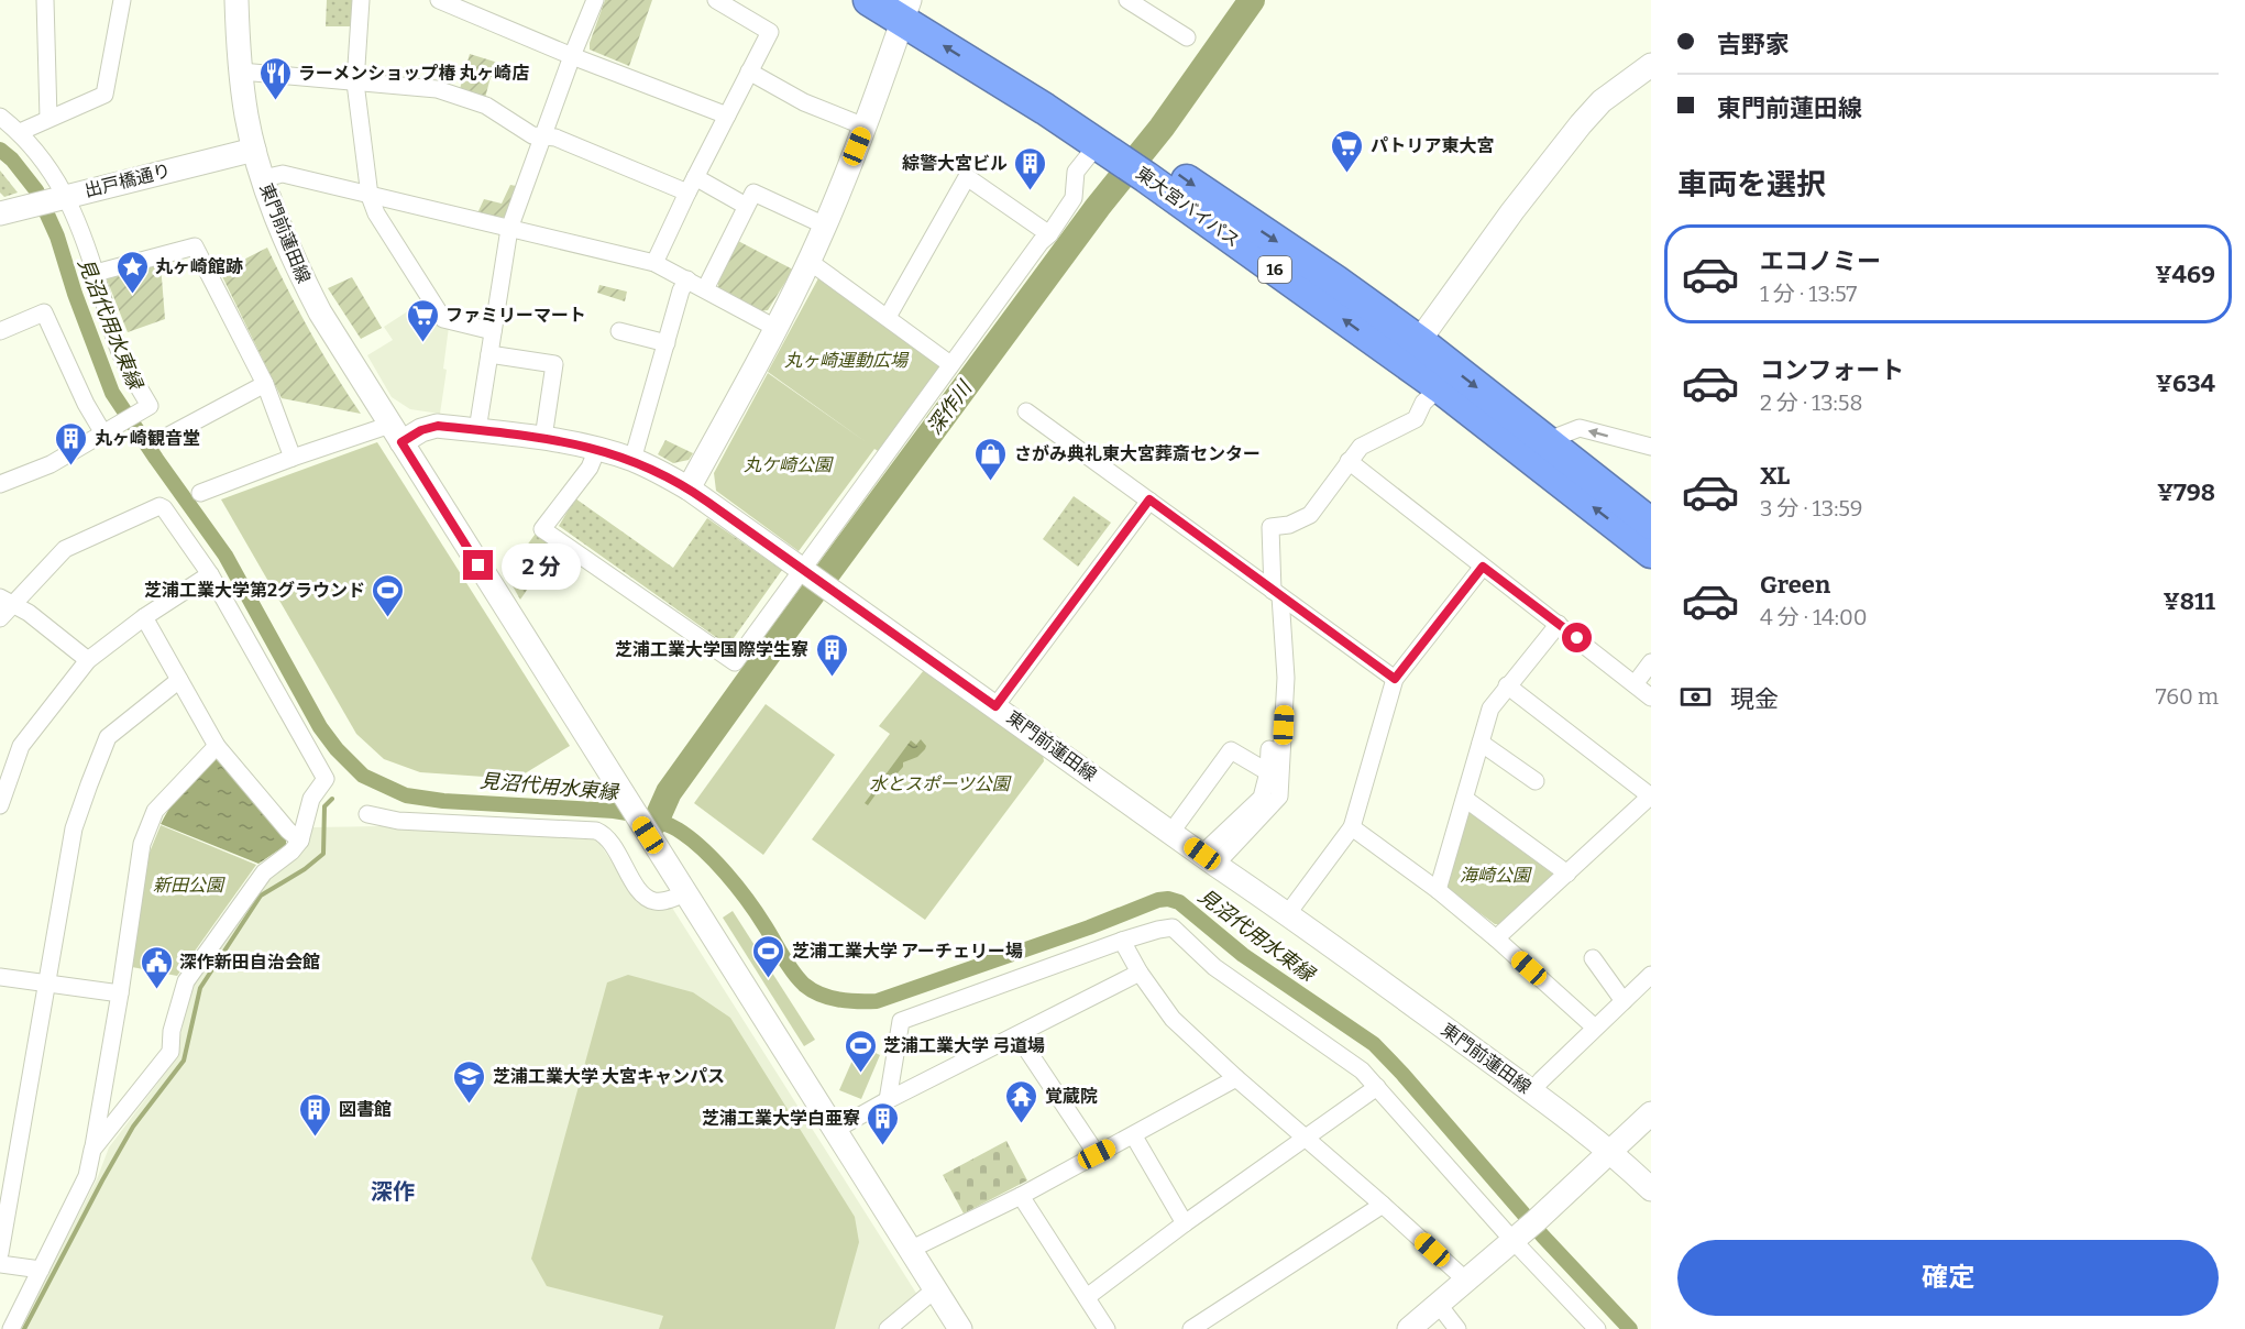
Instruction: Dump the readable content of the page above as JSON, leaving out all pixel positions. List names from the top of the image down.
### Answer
{
  "streets": {
    "highway": ["東大宮バイパス", "16"],
    "main road": ["出戸橋通り", "東門前蓮田線"]
  },
  "crossings": [
    ["出戸橋通り", "東門前蓮田線"]
  ],
  "districts": ["深作"],
  "water": ["見沼代用水東縁", "深作川"],
  "parks": [
    "丸ヶ崎運動広場",
    "丸ケ崎公園",
    "水とスポーツ公園",
    "海崎公園",
    "新田公園"
  ],
  "places": {
    "restaurant": ["ラーメンショップ椿 丸ヶ崎店"],
    "supermarket": ["パトリア東大宮", "ファミリーマート"],
    "building": [
      "綜警大宮ビル",
      "丸ヶ崎観音堂",
      "芝浦工業大学国際学生寮",
      "図書館",
      "芝浦工業大学白亜寮"
    ],
    "place": ["丸ヶ崎館跡"],
    "shop": ["さがみ典礼東大宮葬斎センター"],
    "sports": ["芝浦工業大学第2グラウンド", "芝浦工業大学 アーチェリー場", "芝浦工業大学 弓道場"],
    "public building": ["深作新田自治会館"],
    "school or university": ["芝浦工業大学 大宮キャンパス"],
    "temple": ["覚蔵院"]
  },
  "page": {
    "banner": ["吉野家", "東門前蓮田線"],
    "heading": "車両を選択",
    "list": [
      {
        "name": "エコノミー",
        "note": "1 分 · 13:57",
        "value": "¥469"
      },
      {
        "name": "コンフォート",
        "note": "2 分 · 13:58",
        "value": "¥634"
      },
      {
        "name": "XL",
        "note": "3 分 · 13:59",
        "value": "¥798"
      },
      {
        "name": "Green",
        "note": "4 分 · 14:00",
        "value": "¥811"
      }
    ],
    "bubble": "2 分",
    "pay": ["現金", "760 m"],
    "buttons": "確定"
  }
}
